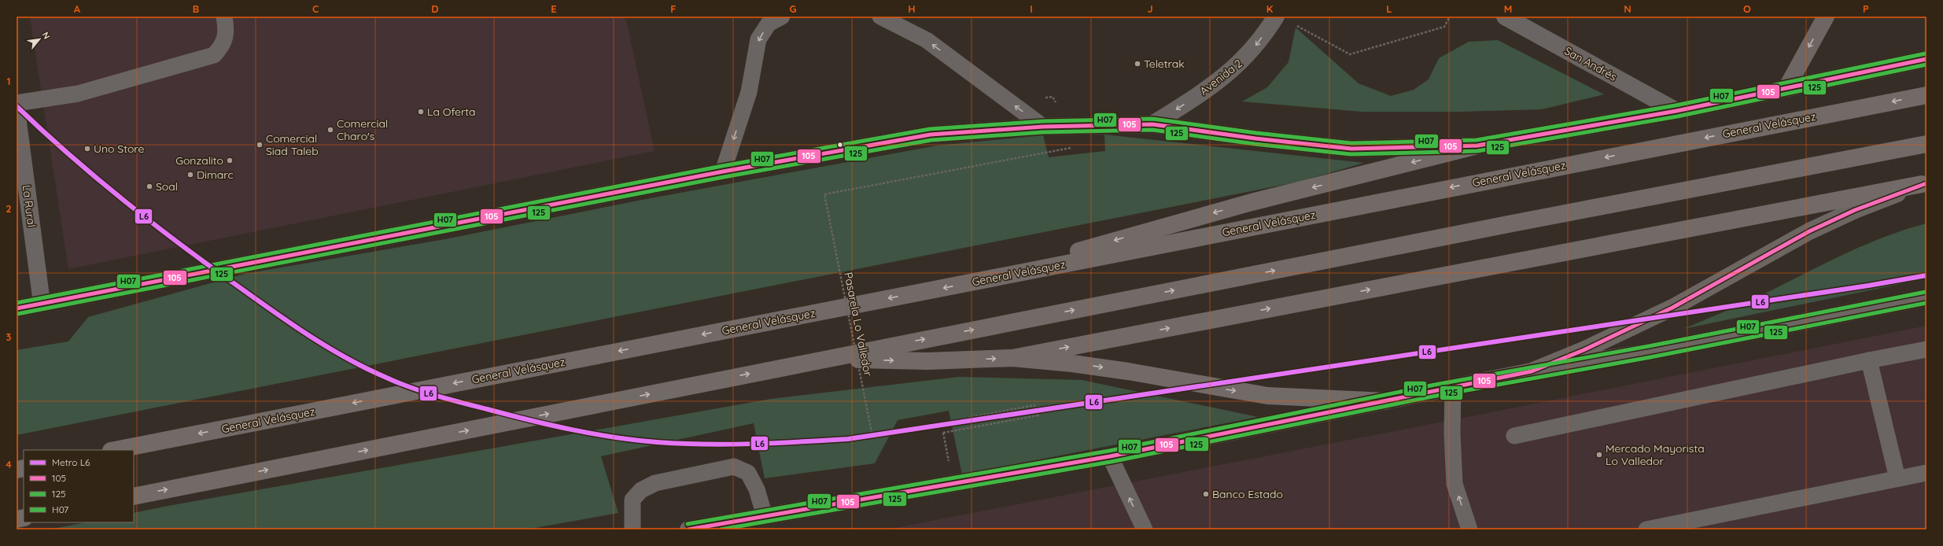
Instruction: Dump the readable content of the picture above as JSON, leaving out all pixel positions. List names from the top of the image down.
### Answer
{
  "streets": {
    "highway": ["General Velásquez"],
    "street": ["San Andrés", "Avenida 2", "La Rural"],
    "path": ["Pasarela Lo Valledor"]
  },
  "one_way": ["Avenida 2"],
  "places": [
    "Teletrak",
    "La Oferta",
    "Comercial Charo's",
    "Comercial Siad Taleb",
    "Uno Store",
    "Gonzalito",
    "Dimarc",
    "Soal",
    "Mercado Mayorista Lo Valledor",
    "Banco Estado"
  ],
  "lines": [
    "transit line H07",
    "transit line 105",
    "transit line 125",
    "metro line L6"
  ],
  "legend": [
    "Metro L6",
    "105",
    "125",
    "H07"
  ],
  "north": "top right",
  "grid": {
    "columns": [
      "A",
      "B",
      "C",
      "D",
      "E",
      "F",
      "G",
      "H",
      "I",
      "J",
      "K",
      "L",
      "M",
      "N",
      "O",
      "P"
    ],
    "rows": [
      "1",
      "2",
      "3",
      "4"
    ]
  }
}
